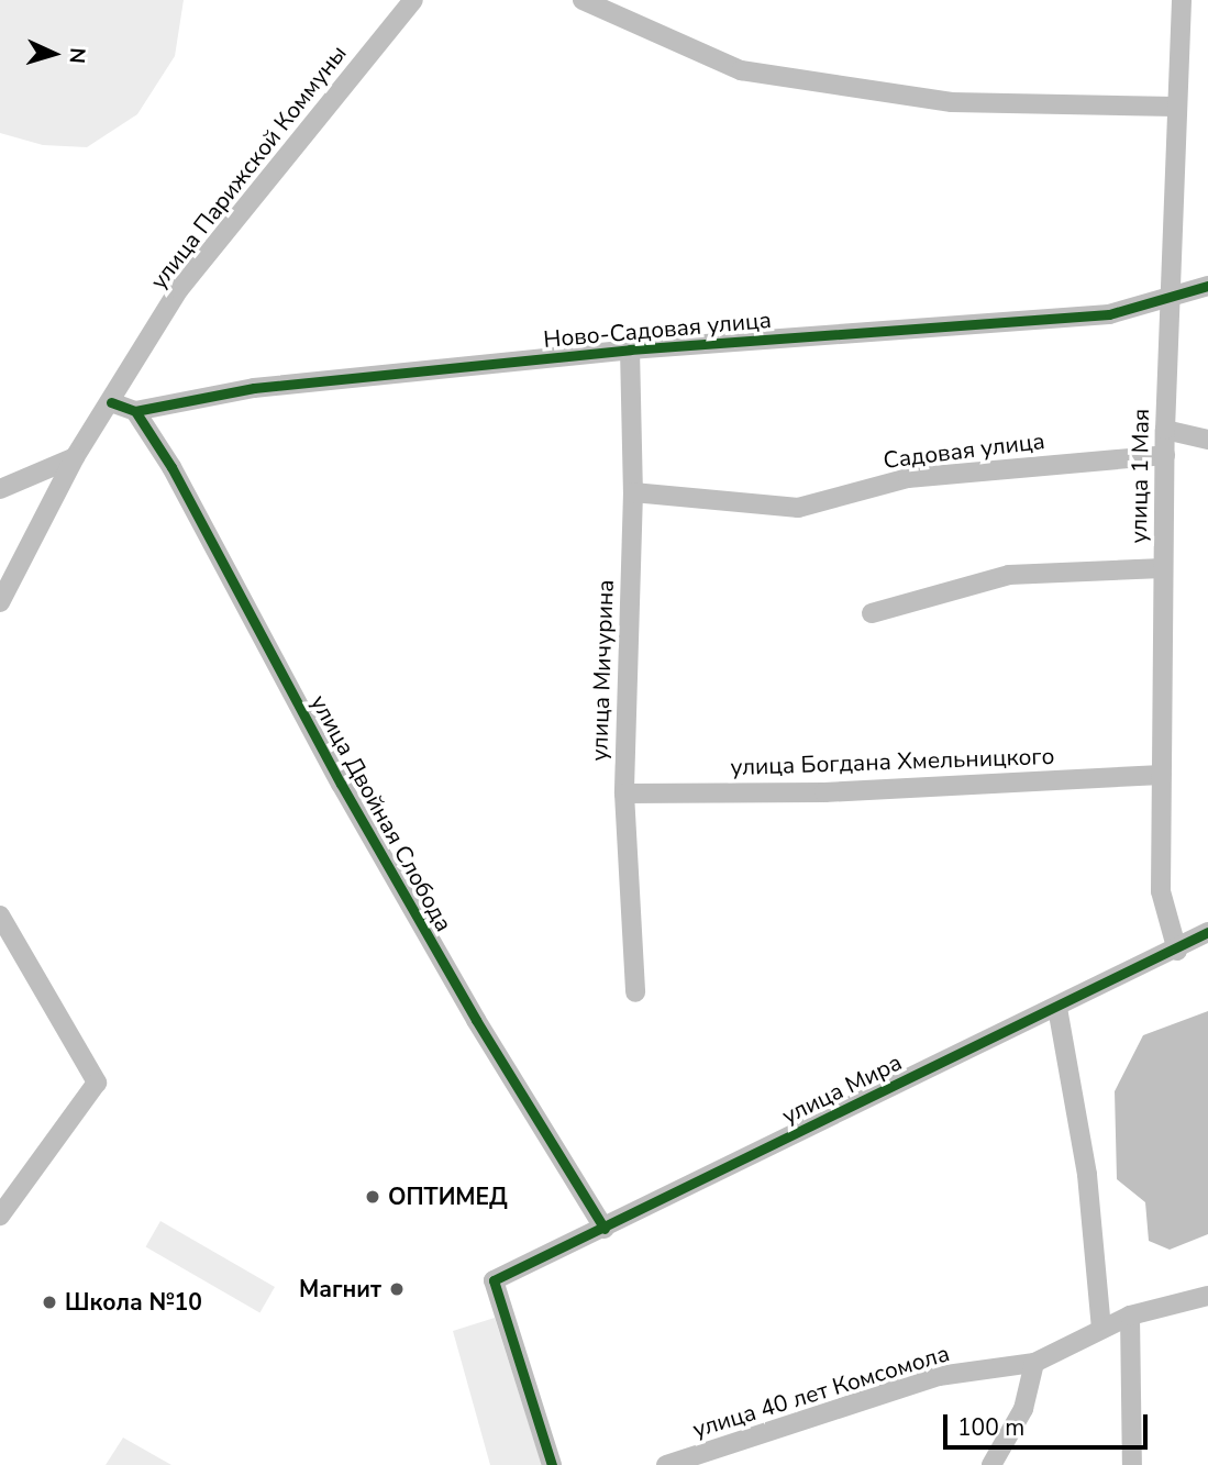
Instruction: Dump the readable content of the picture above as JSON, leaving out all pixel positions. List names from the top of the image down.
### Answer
{
  "streets": {
    "street": [
      "улица Парижской Коммуны",
      "Ново-Садовая улица",
      "Садовая улица",
      "улица 1 Мая",
      "улица Мичурина",
      "улица Богдана Хмельницкого",
      "улица Двойная Слобода",
      "улица Мира",
      "улица 40 лет Комсомола"
    ]
  },
  "crossings": [
    ["Ново-Садовая улица", "улица 1 Мая"],
    ["Ново-Садовая улица", "улица Мичурина"],
    ["Ново-Садовая улица", "улица Двойная Слобода"],
    ["Садовая улица", "улица 1 Мая"],
    ["Садовая улица", "улица Мичурина"],
    ["улица 1 Мая", "улица Богдана Хмельницкого"],
    ["улица 1 Мая", "улица Мира"],
    ["улица Мичурина", "улица Богдана Хмельницкого"],
    ["улица Двойная Слобода", "улица Мира"]
  ],
  "places": ["ОПТИМЕД", "Магнит", "Школа №10"],
  "scale_bar": "100 m",
  "north": "right"
}
